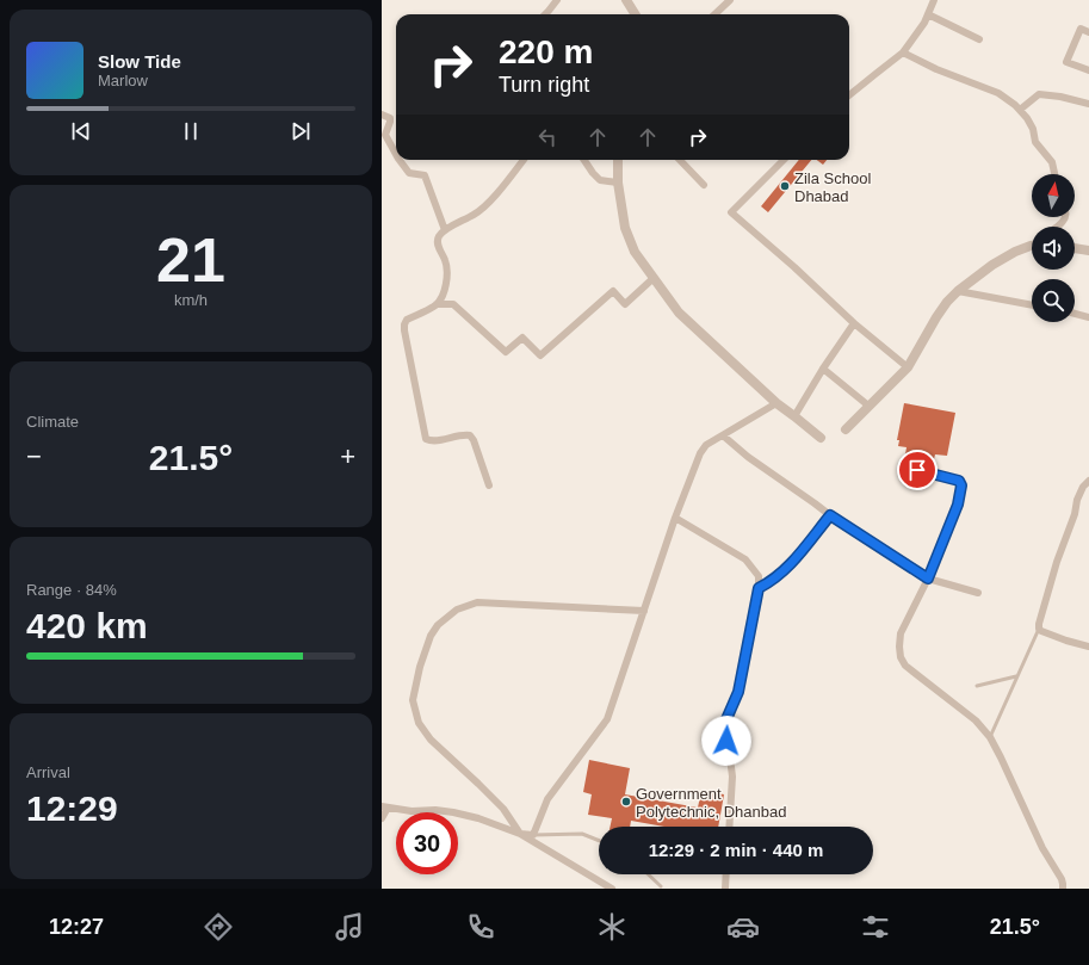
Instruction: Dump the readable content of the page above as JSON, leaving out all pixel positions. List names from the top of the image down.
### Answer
{
  "places": ["Zila School Dhabad", "Government Polytechnic, Dhanbad"],
  "north": "top",
  "page": {
    "turn": ["220 m", "Turn right"],
    "song": ["Slow Tide", "Marlow"],
    "tile": [
      ["21", "km/h"],
      "Climate",
      ["Range · 84%", "420 km"],
      ["Arrival", "12:29"]
    ],
    "heat": ["−", "21.5°", "+"],
    "limit": "30",
    "trip": "12:29 · 2 min · 440 m",
    "tabs": ["12:27", "21.5°"]
  }
}
